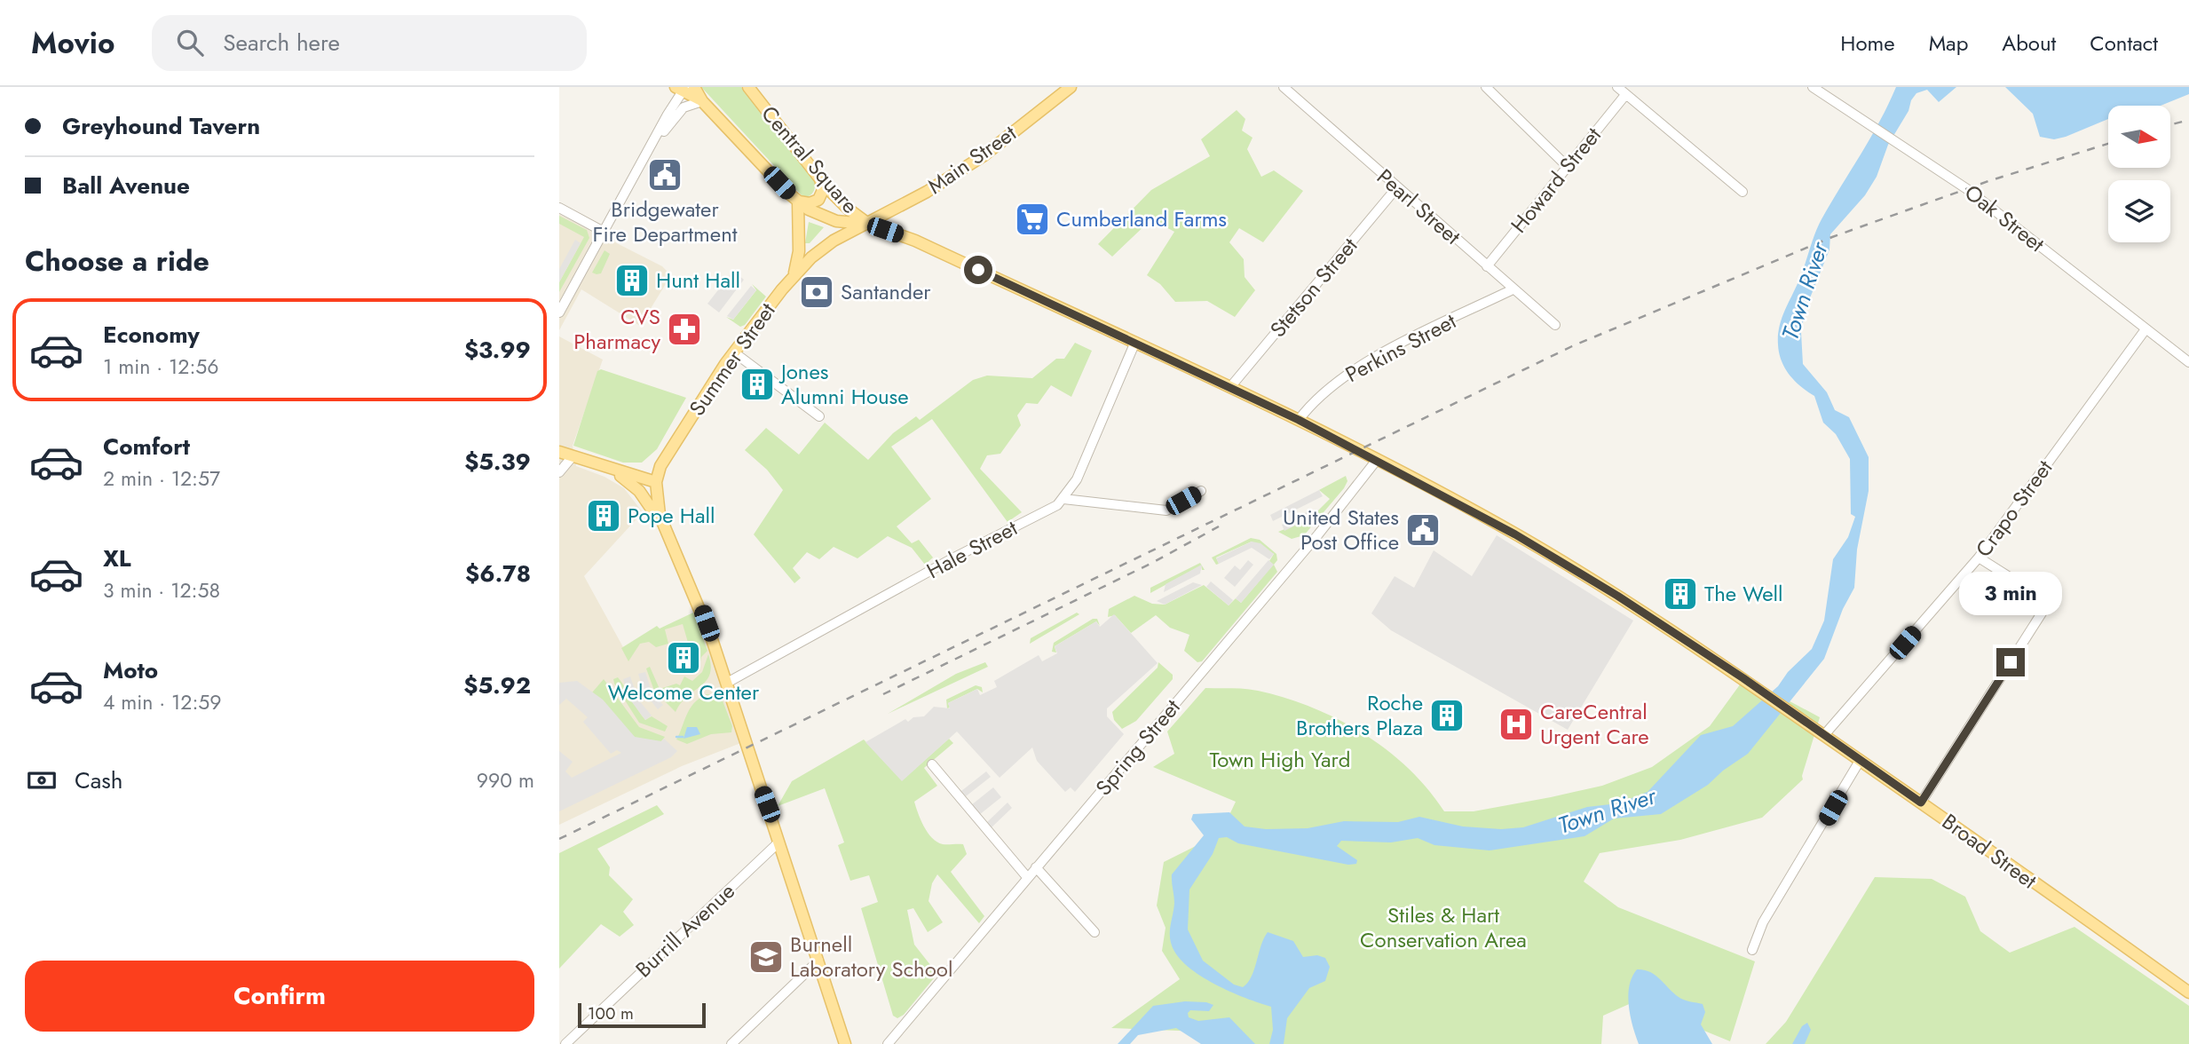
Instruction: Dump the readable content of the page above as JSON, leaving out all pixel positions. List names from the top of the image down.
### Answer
{
  "streets": {
    "main road": [
      "Central Square",
      "Main Street",
      "Summer Street",
      "Broad Street"
    ],
    "street": [
      "Howard Street",
      "Pearl Street",
      "Oak Street",
      "Stetson Street",
      "Perkins Street",
      "Crapo Street",
      "Hale Street",
      "Spring Street",
      "Burrill Avenue"
    ]
  },
  "crossings": [
    ["Central Square", "Main Street"],
    ["Central Square", "Summer Street"],
    ["Central Square", "Broad Street"],
    ["Main Street", "Summer Street"],
    ["Main Street", "Broad Street"],
    ["Howard Street", "Pearl Street"],
    ["Pearl Street", "Stetson Street"],
    ["Pearl Street", "Perkins Street"],
    ["Oak Street", "Crapo Street"],
    ["Stetson Street", "Broad Street"],
    ["Perkins Street", "Broad Street"],
    ["Summer Street", "Broad Street"],
    ["Crapo Street", "Broad Street"],
    ["Hale Street", "Broad Street"],
    ["Spring Street", "Broad Street"]
  ],
  "water": ["Town River"],
  "parks": ["Town High Yard", "Stiles & Hart Conservation Area"],
  "places": {
    "public building": ["Bridgewater Fire Department", "United States Post Office"],
    "supermarket": ["Cumberland Farms"],
    "building": [
      "Hunt Hall",
      "Jones Alumni House",
      "Pope Hall",
      "The Well",
      "Welcome Center",
      "Roche Brothers Plaza"
    ],
    "bank": ["Santander"],
    "pharmacy": ["CVS Pharmacy"],
    "hospital": ["CareCentral Urgent Care"],
    "school or university": ["Burnell Laboratory School"]
  },
  "scale_bar": "100 m",
  "north": "right",
  "page": {
    "header": "Movio",
    "search": "Search here",
    "nav": [
      "Home",
      "Map",
      "About",
      "Contact"
    ],
    "banner": ["Greyhound Tavern", "Ball Avenue"],
    "heading": "Choose a ride",
    "list": [
      {
        "name": "Economy",
        "note": "1 min · 12:56",
        "value": "$3.99"
      },
      {
        "name": "Comfort",
        "note": "2 min · 12:57",
        "value": "$5.39"
      },
      {
        "name": "XL",
        "note": "3 min · 12:58",
        "value": "$6.78"
      },
      {
        "name": "Moto",
        "note": "4 min · 12:59",
        "value": "$5.92"
      }
    ],
    "bubble": "3 min",
    "pay": ["Cash", "990 m"],
    "buttons": "Confirm",
    "scale": "100 m"
  }
}
